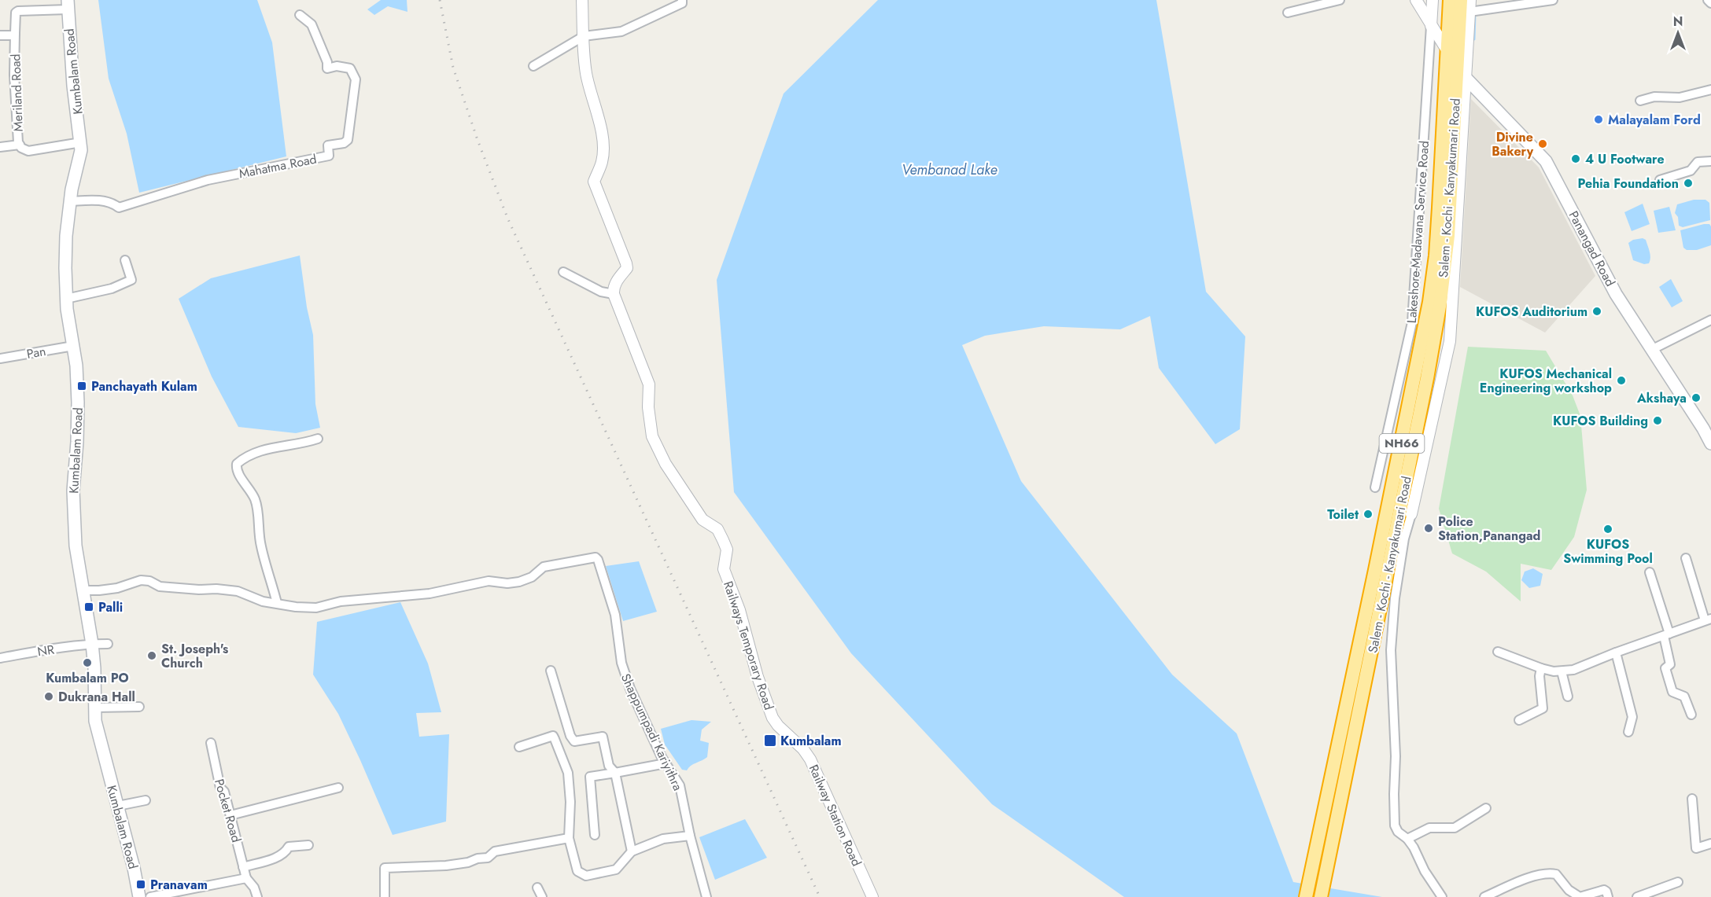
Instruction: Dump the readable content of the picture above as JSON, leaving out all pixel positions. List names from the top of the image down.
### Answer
{
  "streets": {
    "highway": ["Salem - Kochi - Kanyakumari Road", "NH66"],
    "main road": ["Kumbalam Road", "Panangad Road"],
    "street": [
      "Meriland Road",
      "Mahatma Road",
      "Lakeshore-Madavana Service Road",
      "Pan",
      "Railways Temporary Road",
      "NR",
      "Shappumpadi Kariyithra",
      "Pocket Road",
      "Railway Station Road"
    ]
  },
  "crossings": [
    ["Kumbalam Road", "Meriland Road"],
    ["Kumbalam Road", "Mahatma Road"],
    ["Kumbalam Road", "Pan"],
    ["Kumbalam Road", "NR"],
    ["Salem - Kochi - Kanyakumari Road", "Panangad Road"],
    ["Railways Temporary Road", "Railway Station Road"]
  ],
  "water": ["Vembanad Lake"],
  "places": {
    "other": [
      "Malayalam Ford",
      "Divine Bakery",
      "4 U Footware",
      "Pehia Foundation",
      "KUFOS Auditorium",
      "KUFOS Mechanical Engineering workshop",
      "Akshaya",
      "KUFOS Building",
      "Toilet",
      "Police Station,Panangad",
      "KUFOS Swimming Pool",
      "St. Joseph's Church",
      "Kumbalam PO",
      "Dukrana Hall"
    ],
    "transit": [
      "Panchayath Kulam",
      "Palli",
      "Kumbalam",
      "Pranavam"
    ]
  },
  "north": "top"
}
